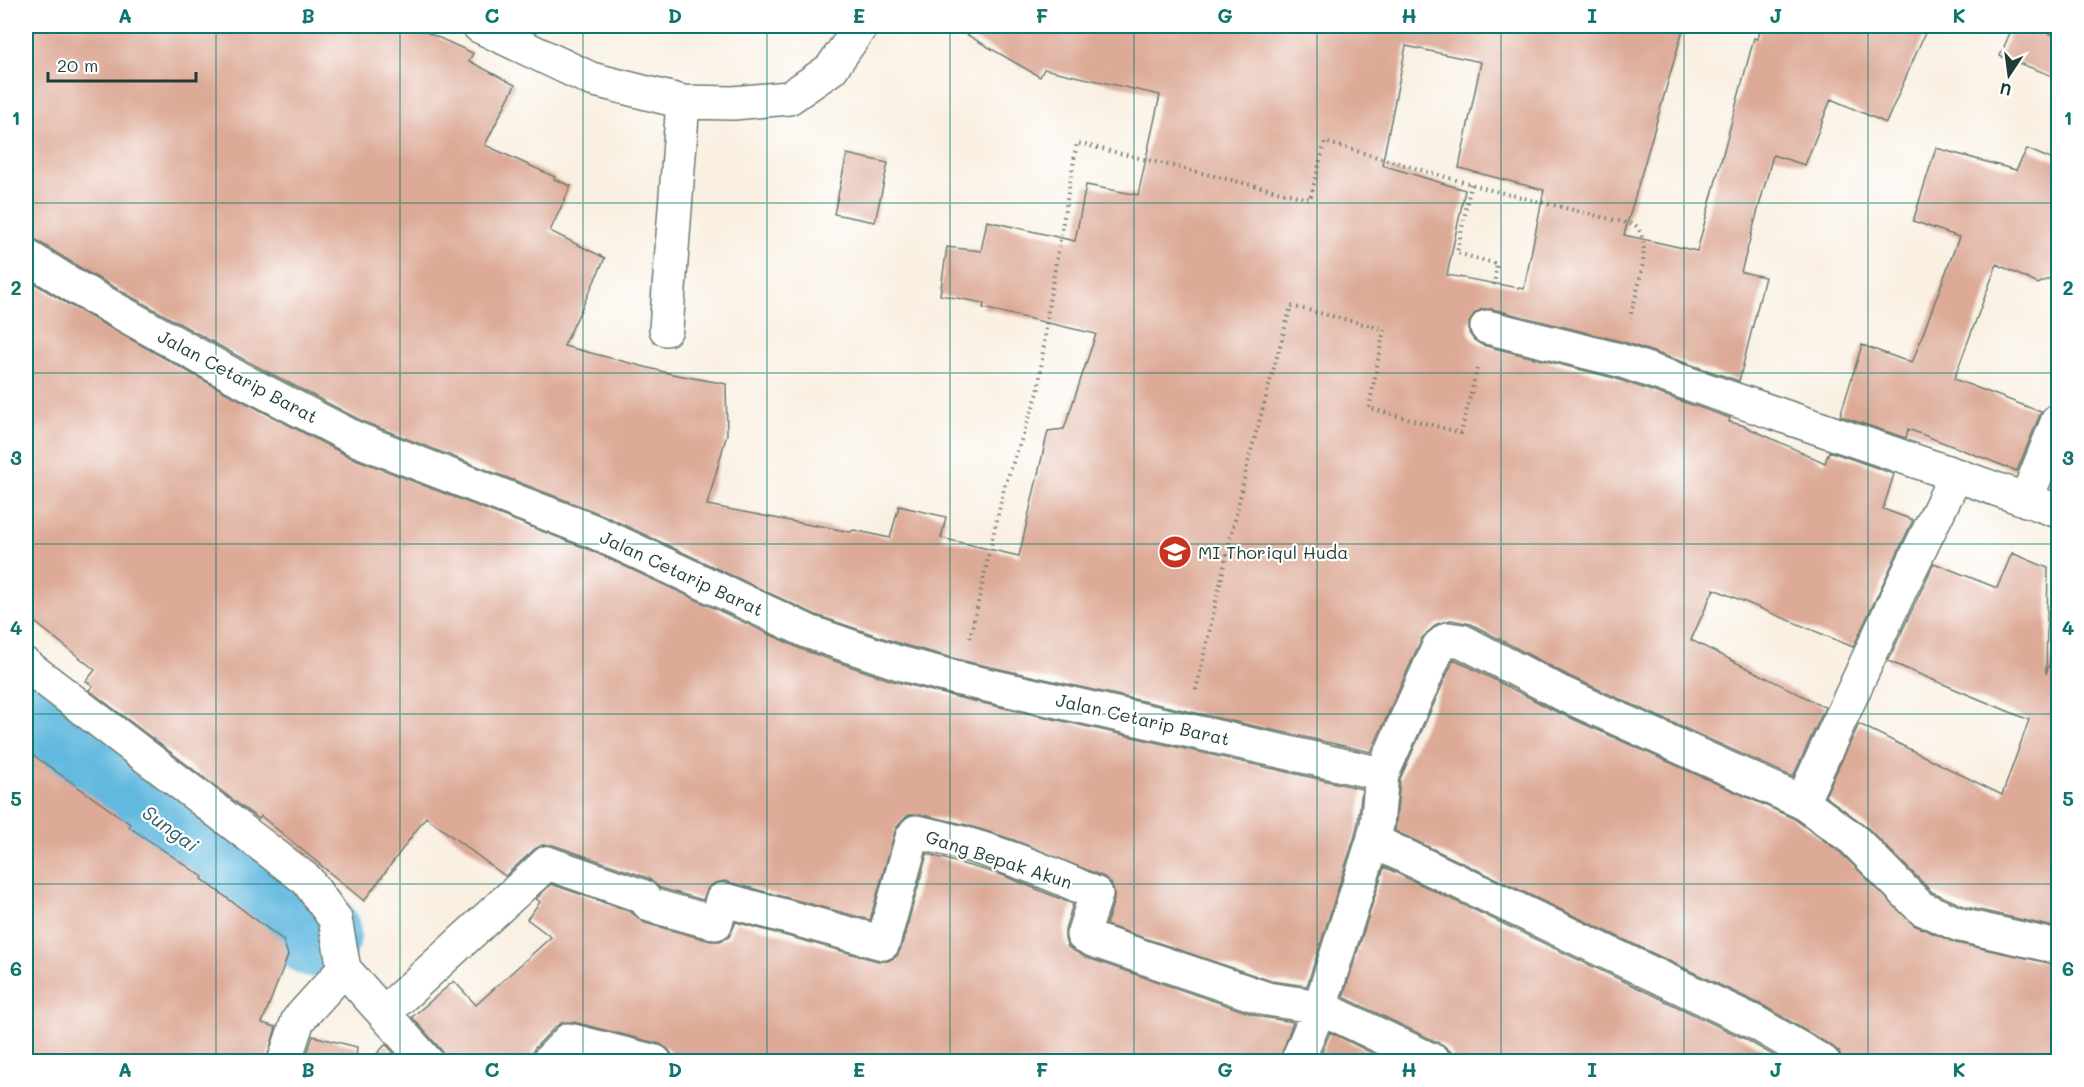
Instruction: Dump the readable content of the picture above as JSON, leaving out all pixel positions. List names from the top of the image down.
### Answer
{
  "streets": {
    "street": ["Jalan Cetarip Barat", "Gang Bepak Akun"]
  },
  "water": ["Sungai"],
  "places": {
    "school or university": ["MI Thoriqul Huda"]
  },
  "scale_bar": "20 m",
  "north": "bottom",
  "grid": {
    "columns": [
      "A",
      "B",
      "C",
      "D",
      "E",
      "F",
      "G",
      "H",
      "I",
      "J",
      "K"
    ],
    "rows": [
      "1",
      "2",
      "3",
      "4",
      "5",
      "6"
    ]
  }
}
